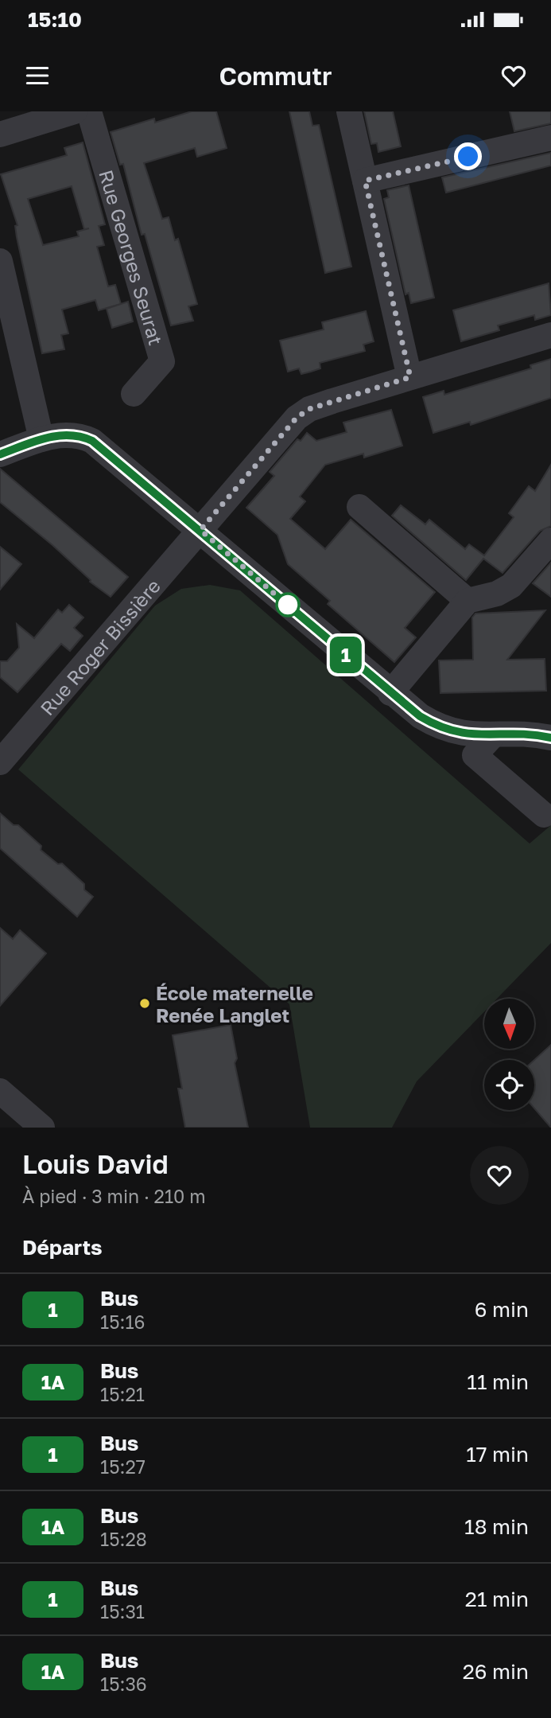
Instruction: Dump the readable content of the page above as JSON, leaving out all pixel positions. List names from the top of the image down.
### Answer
{
  "streets": {
    "street": ["Rue Georges Seurat", "Rue Roger Bissière"]
  },
  "places": ["École maternelle Renée Langlet"],
  "lines": ["bus line 1"],
  "north": "bottom",
  "page": {
    "status": "15:10",
    "header": "Commutr",
    "on_map": "1",
    "heading": [
      ["Louis David", "À pied · 3 min · 210 m"],
      "Départs"
    ],
    "list": [
      {
        "mark": "1",
        "name": "Bus",
        "note": "15:16",
        "value": "6 min"
      },
      {
        "mark": "1A",
        "name": "Bus",
        "note": "15:21",
        "value": "11 min"
      },
      {
        "mark": "1",
        "name": "Bus",
        "note": "15:27",
        "value": "17 min"
      },
      {
        "mark": "1A",
        "name": "Bus",
        "note": "15:28",
        "value": "18 min"
      },
      {
        "mark": "1",
        "name": "Bus",
        "note": "15:31",
        "value": "21 min"
      },
      {
        "mark": "1A",
        "name": "Bus",
        "note": "15:36",
        "value": "26 min"
      }
    ]
  }
}
